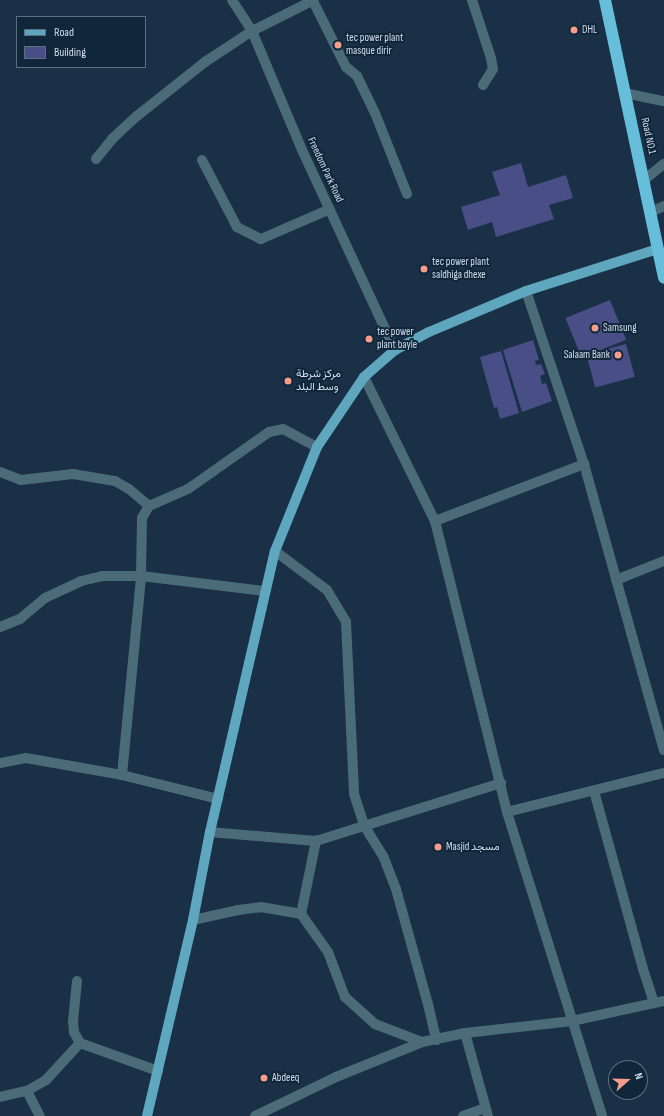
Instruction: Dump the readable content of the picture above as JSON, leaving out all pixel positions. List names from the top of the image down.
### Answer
{
  "streets": {
    "highway": ["Road NO.1"],
    "street": ["Freedom Park Road"]
  },
  "places": [
    "DHL",
    "tec power plant masque dirir",
    "tec power plant saldhiga dhexe",
    "Samsung",
    "tec power plant bayle",
    "Salaam Bank",
    "مركز شرطة وسط البلد",
    "Masjid مسجد",
    "Abdeeq"
  ],
  "legend": ["Road", "Building"],
  "north": "right"
}
